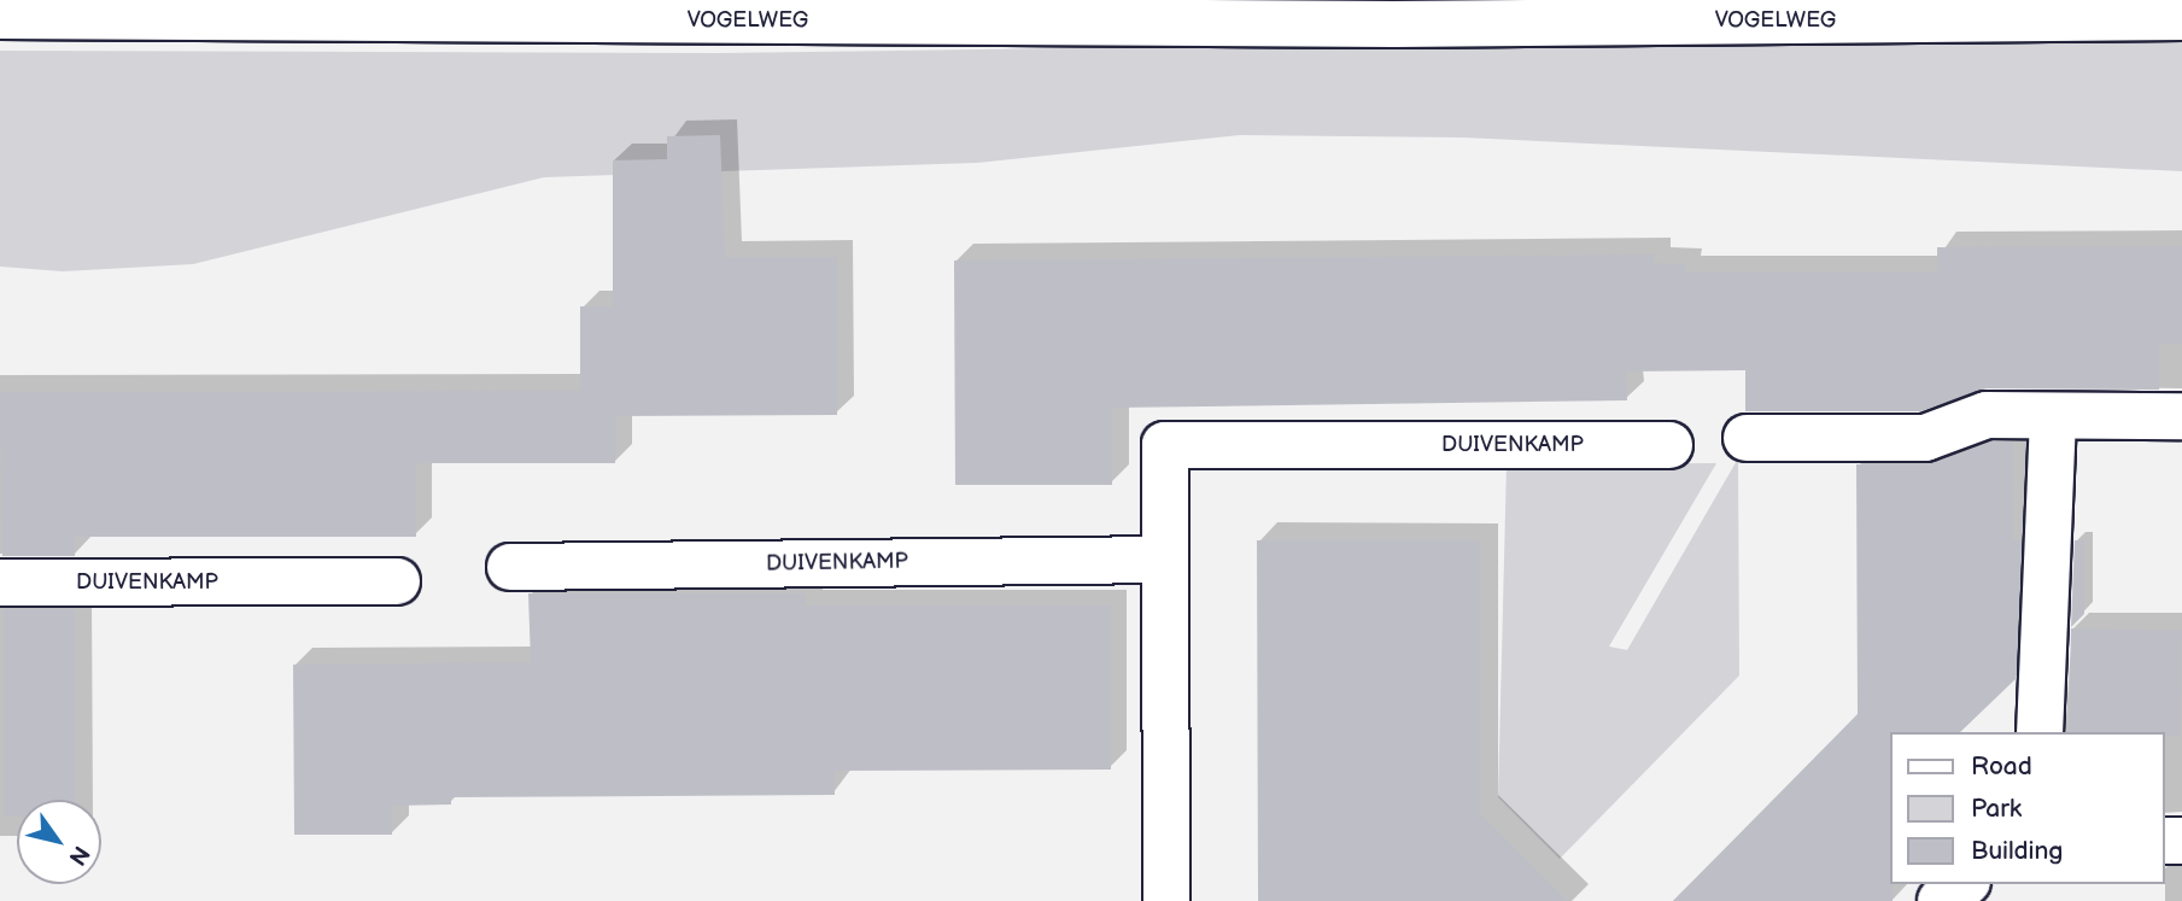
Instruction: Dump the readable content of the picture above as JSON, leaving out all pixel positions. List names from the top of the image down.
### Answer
{
  "streets": {
    "street": ["VOGELWEG", "DUIVENKAMP"]
  },
  "legend": ["Road", "Park", "Building"],
  "north": "bottom right"
}
